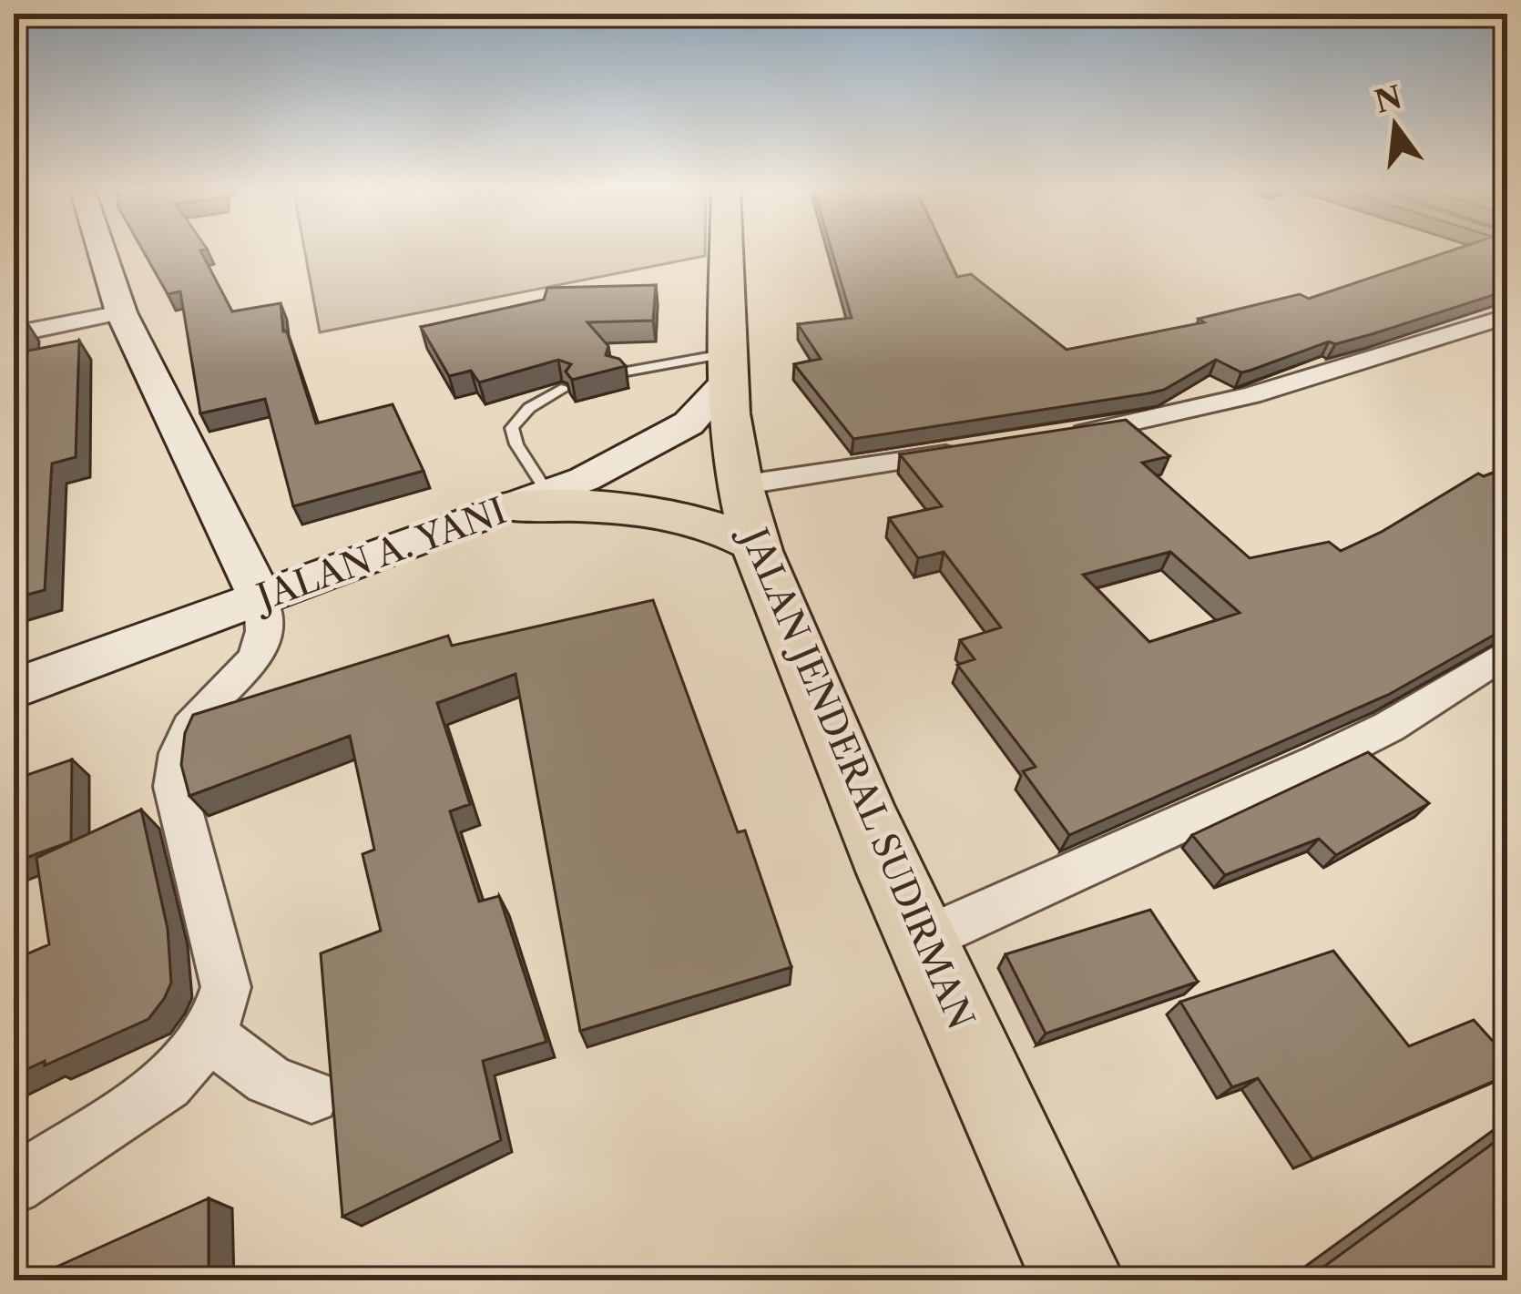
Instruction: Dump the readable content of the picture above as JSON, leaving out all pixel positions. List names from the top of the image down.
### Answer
{
  "streets": {
    "main road": ["JALAN JENDERAL SUDIRMAN"],
    "street": ["JALAN A. YANI"]
  },
  "crossings": [
    ["JALAN A. YANI", "JALAN JENDERAL SUDIRMAN"]
  ],
  "north": "top"
}
